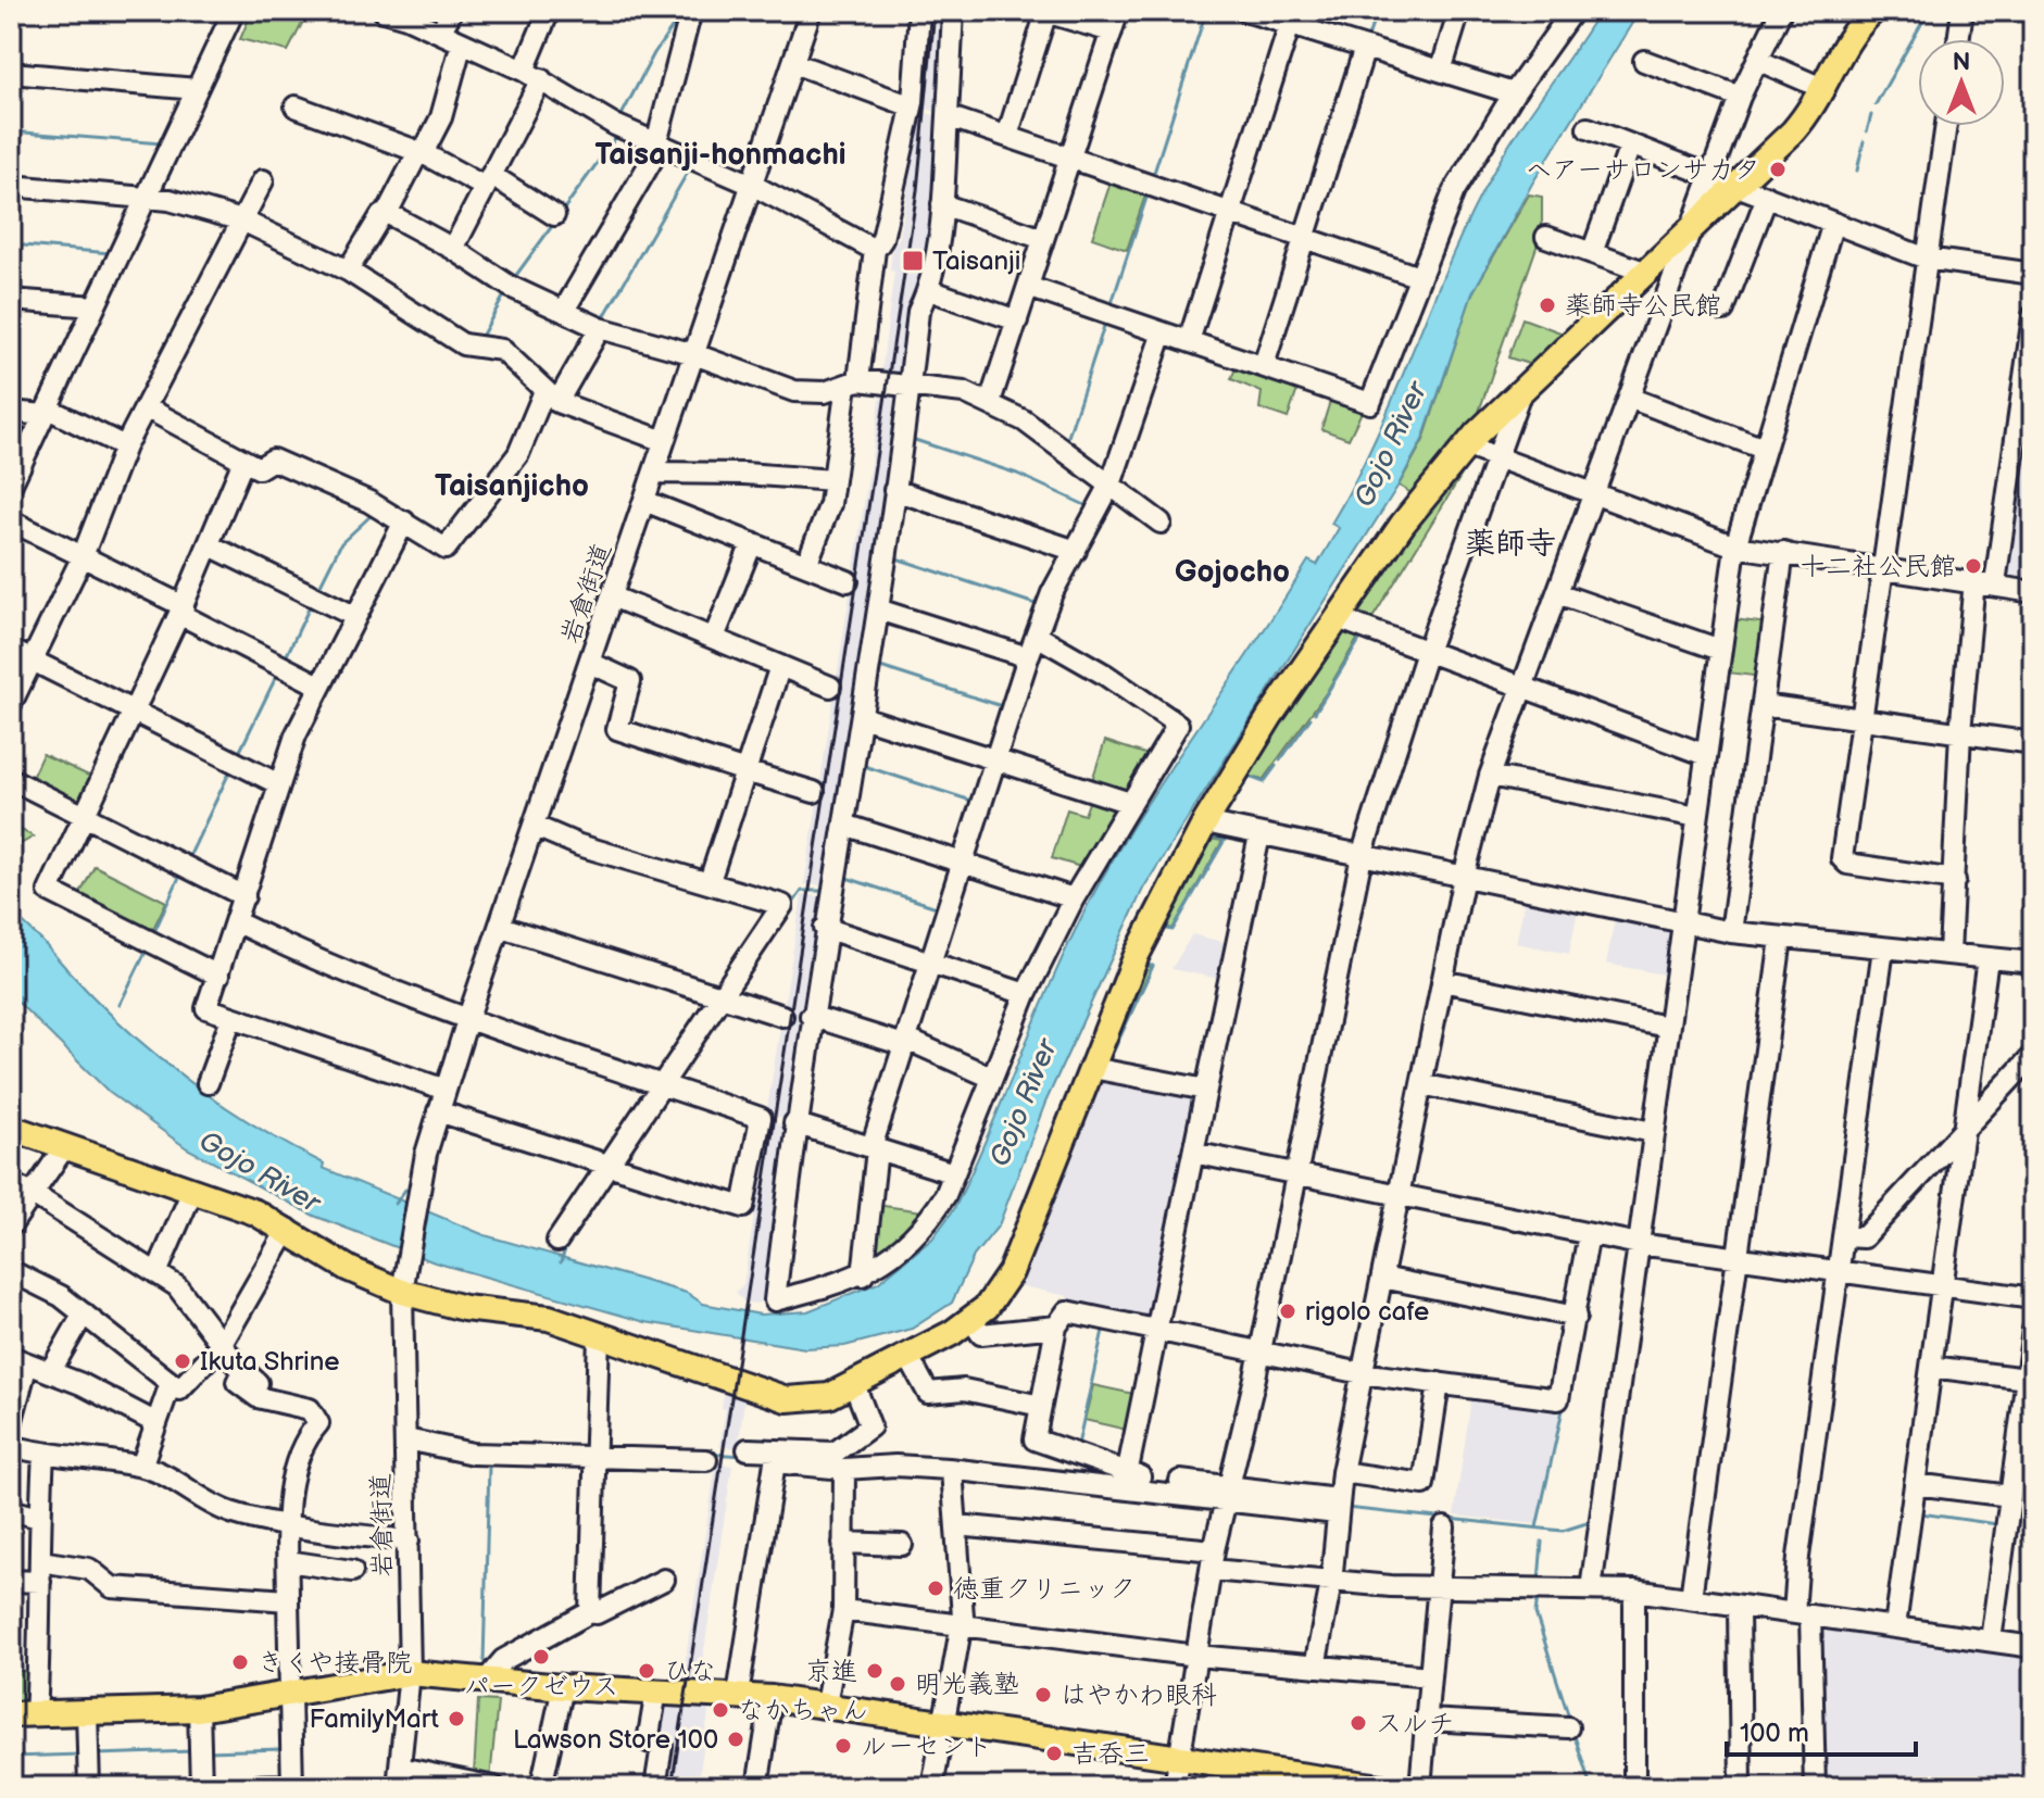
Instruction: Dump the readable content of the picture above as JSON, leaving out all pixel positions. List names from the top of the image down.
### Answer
{
  "streets": {
    "street": ["岩倉街道"]
  },
  "districts": [
    "Taisanji-honmachi",
    "Taisanjicho",
    "薬師寺",
    "Gojocho"
  ],
  "water": ["Gojo River"],
  "places": {
    "other": [
      "ヘアーサロンサカタ",
      "薬師寺公民館",
      "十二社公民館",
      "rigolo cafe",
      "Ikuta Shrine",
      "徳重クリニック",
      "パークゼウス",
      "きくや接骨院",
      "ひな",
      "京進",
      "明光義塾",
      "はやかわ眼科",
      "なかちゃん",
      "FamilyMart",
      "スルチ",
      "Lawson Store 100",
      "ルーセント",
      "吉呑三"
    ],
    "transit": ["Taisanji"]
  },
  "scale_bar": "100 m",
  "north": "top"
}
